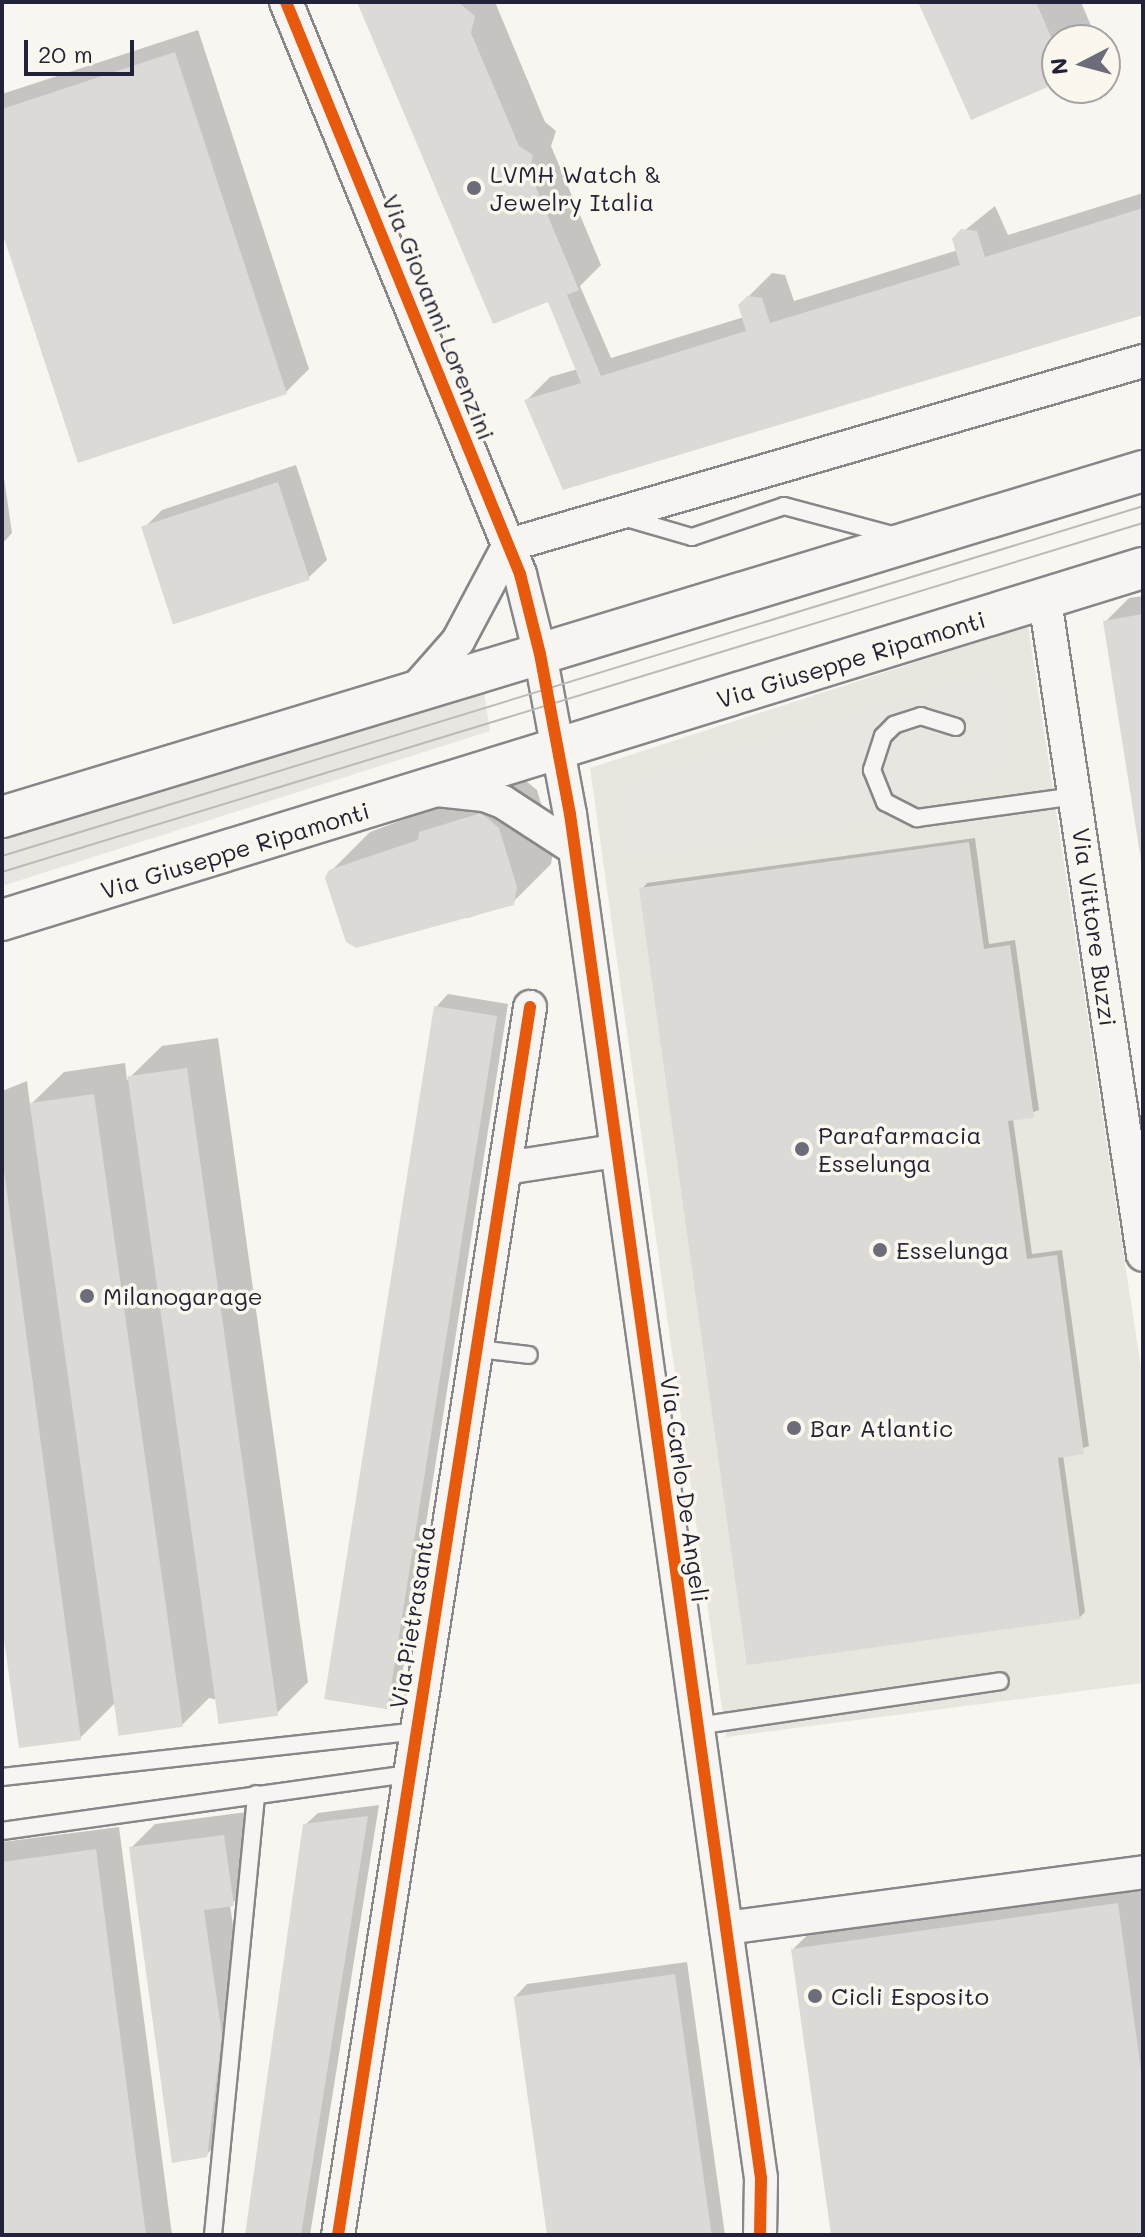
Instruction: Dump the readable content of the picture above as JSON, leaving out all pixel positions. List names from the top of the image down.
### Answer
{
  "streets": {
    "street": [
      "Via Giovanni Lorenzini",
      "Via Giuseppe Ripamonti",
      "Via Vittore Buzzi",
      "Via Carlo De Angeli",
      "Via Pietrasanta"
    ]
  },
  "crossings": [
    ["Via Giuseppe Ripamonti", "Via Vittore Buzzi"],
    ["Via Giuseppe Ripamonti", "Via Carlo De Angeli"]
  ],
  "places": [
    "LVMH Watch & Jewelry Italia",
    "Parafarmacia Esselunga",
    "Esselunga",
    "Milanogarage",
    "Bar Atlantic",
    "Cicli Esposito"
  ],
  "scale_bar": "20 m",
  "north": "left"
}
